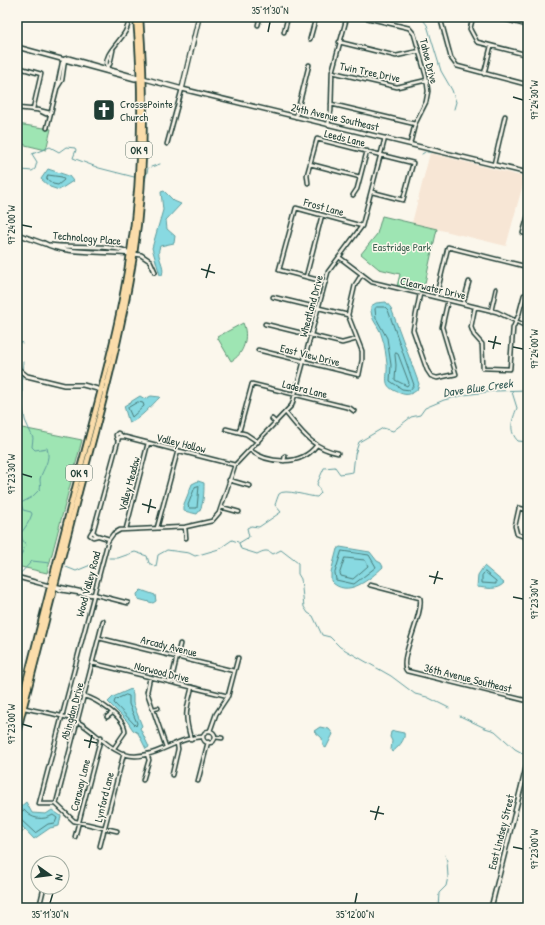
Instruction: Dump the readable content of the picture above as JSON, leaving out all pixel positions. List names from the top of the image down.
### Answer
{
  "streets": {
    "highway": ["OK 9"],
    "main road": ["24th Avenue Southeast"],
    "street": [
      "Tahoe Drive",
      "Twin Tree Drive",
      "Leeds Lane",
      "Frost Lane",
      "Technology Place",
      "Clearwater Drive",
      "Wheatland Drive",
      "East View Drive",
      "Ladera Lane",
      "Valley Hollow",
      "Valley Meadow",
      "Wood Valley Road",
      "Arcady Avenue",
      "Norwood Drive",
      "36th Avenue Southeast",
      "Abingdon Drive",
      "Caraway Lane",
      "Lynford Lane",
      "East Lindsey Street"
    ]
  },
  "crossings": [
    ["Tahoe Drive", "Twin Tree Drive"],
    ["Tahoe Drive", "24th Avenue Southeast"],
    ["24th Avenue Southeast", "OK 9"],
    ["24th Avenue Southeast", "Wheatland Drive"],
    ["Leeds Lane", "Wheatland Drive"],
    ["OK 9", "Technology Place"],
    ["Frost Lane", "Wheatland Drive"],
    ["Clearwater Drive", "Wheatland Drive"],
    ["Wheatland Drive", "East View Drive"],
    ["Wheatland Drive", "Ladera Lane"],
    ["Wheatland Drive", "Wood Valley Road"],
    ["Ladera Lane", "Wood Valley Road"],
    ["Valley Hollow", "Valley Meadow"],
    ["Valley Hollow", "Wood Valley Road"],
    ["Valley Meadow", "Wood Valley Road"],
    ["Wood Valley Road", "Abingdon Drive"],
    ["Arcady Avenue", "Abingdon Drive"],
    ["Norwood Drive", "Abingdon Drive"]
  ],
  "water": ["Dave Blue Creek"],
  "parks": ["Eastridge Park"],
  "places": {
    "church": ["CrossePointe Church"]
  },
  "north": "right",
  "coordinates": [
    "35°11'30\"N",
    "97°24'30\"W",
    "97°24'00\"W",
    "97°23'30\"W",
    "97°23'00\"W",
    "35°12'00\"N"
  ]
}
